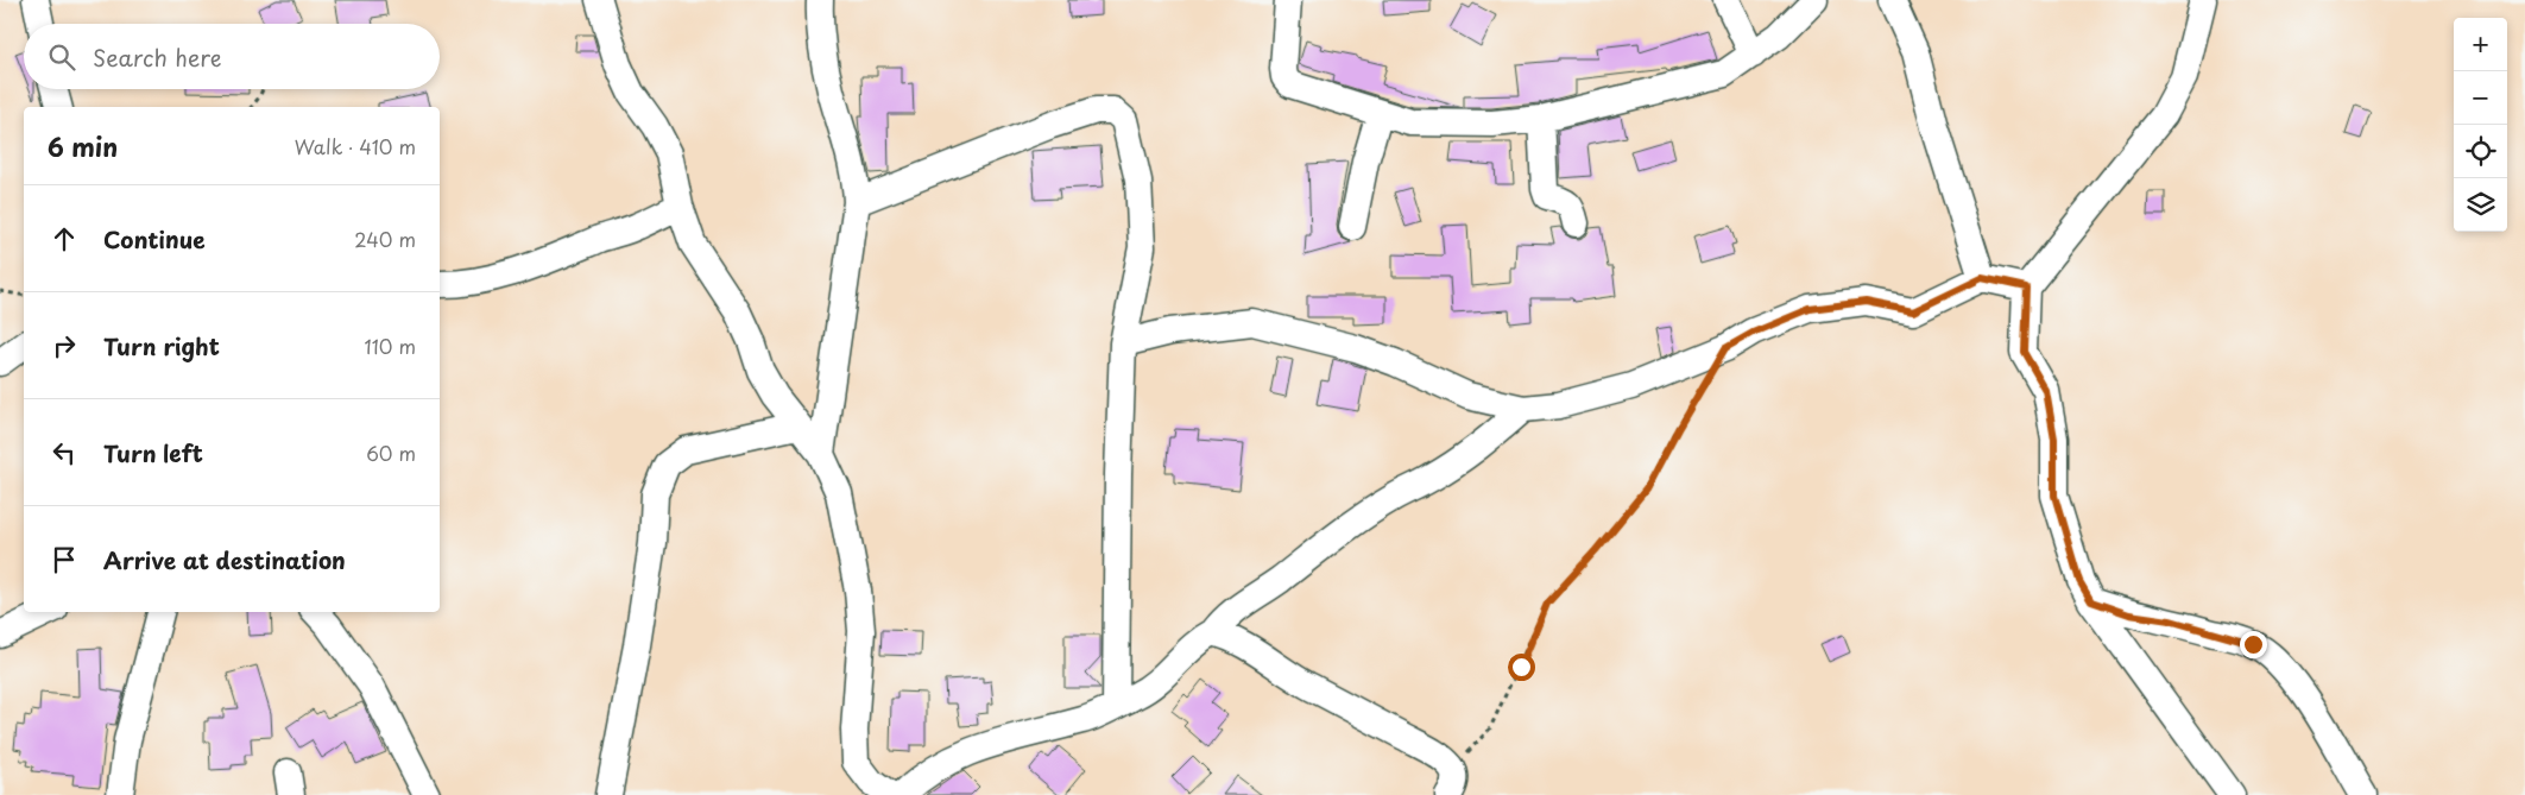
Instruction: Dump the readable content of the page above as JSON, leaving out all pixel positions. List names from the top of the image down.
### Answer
{
  "page": {
    "map_buttons": ["+", "−"],
    "search": "Search here",
    "heading": ["6 min", "Walk · 410 m"],
    "list": [
      ["Continue", "240 m"],
      ["Turn right", "110 m"],
      ["Turn left", "60 m"],
      "Arrive at destination"
    ]
  }
}
